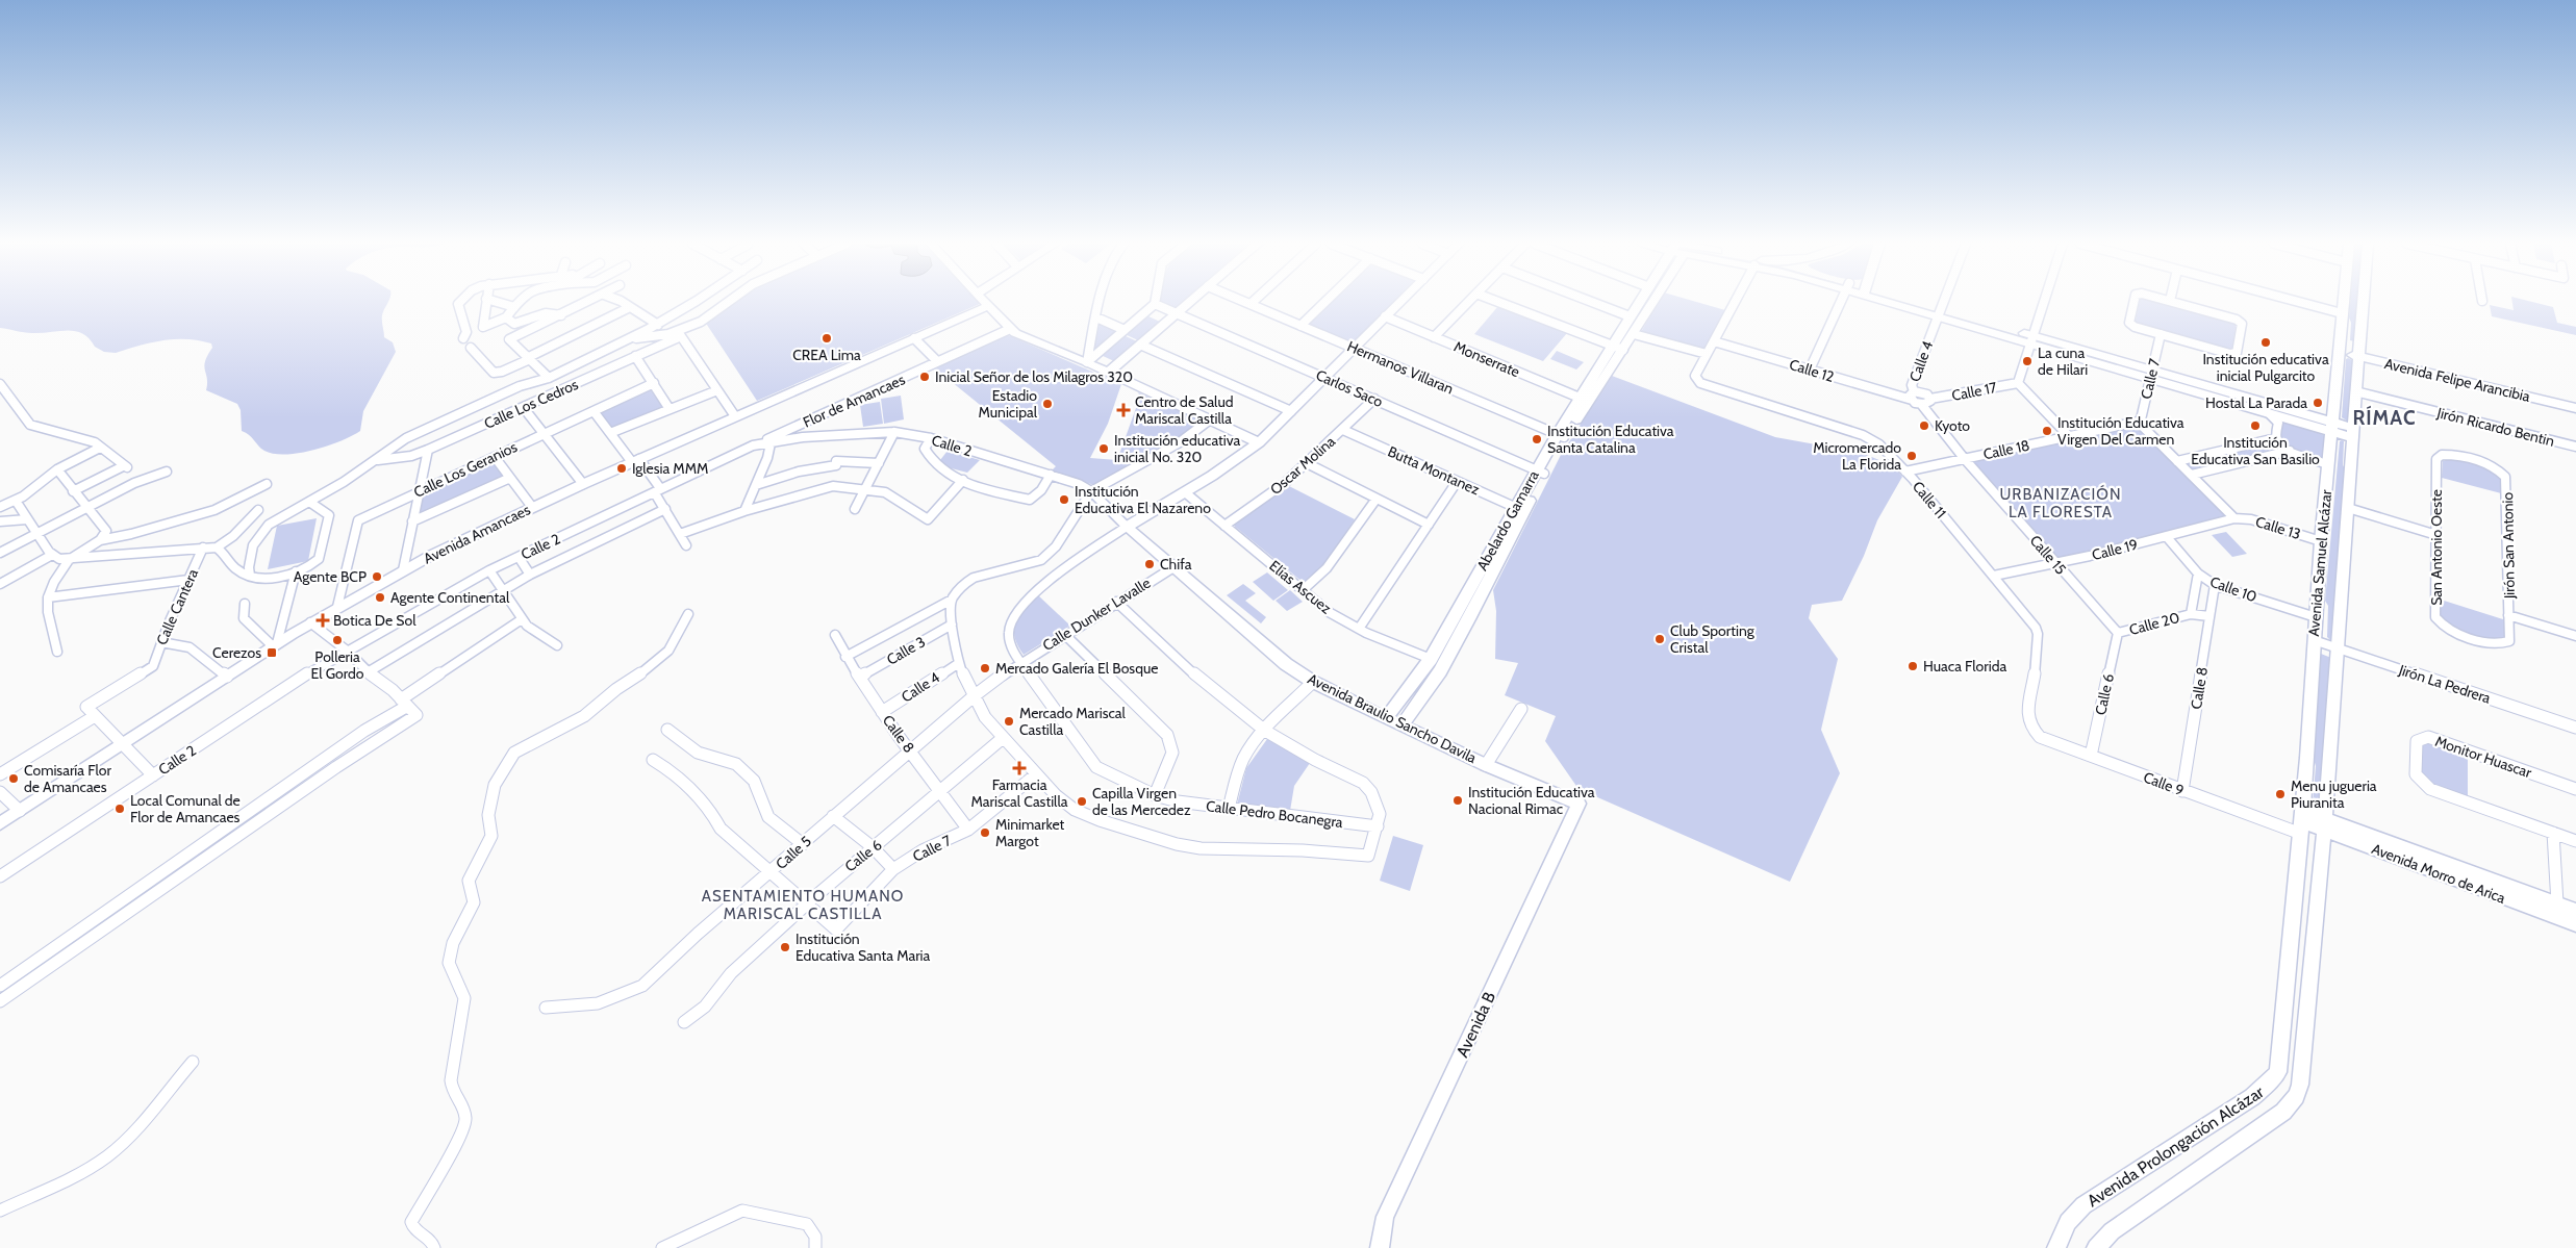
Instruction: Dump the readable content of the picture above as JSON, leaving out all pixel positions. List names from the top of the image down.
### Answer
{
  "streets": {
    "street": [
      "Monserrate",
      "Calle 4",
      "Hermanos Villaran",
      "Calle 12",
      "Calle 7",
      "Avenida Felipe Arancibia",
      "Carlos Saco",
      "Calle 17",
      "Flor de Amancaes",
      "Calle Los Cedros",
      "Jirón Ricardo Bentin",
      "Calle 2",
      "Calle 18",
      "Oscar Molina",
      "Calle Los Geranios",
      "Butta Montanez",
      "Calle 11",
      "Abelardo Gamarra",
      "Calle 13",
      "Avenida Amancaes",
      "Jirón San Antonio",
      "San Antonio Oeste",
      "Calle 19",
      "Calle 15",
      "Avenida Samuel Alcázar",
      "Elías Ascuez",
      "Calle 10",
      "Calle Cantera",
      "Calle Dunker Lavalle",
      "Calle 20",
      "Calle 3",
      "Jirón La Pedrera",
      "Calle 8",
      "Calle 6",
      "Avenida Braulio Sancho Davila",
      "Monitor Huascar",
      "Calle 9",
      "Calle Pedro Bocanegra",
      "Calle 5",
      "Avenida Morro de Arica",
      "Avenida B",
      "Avenida Prolongación Alcázar"
    ]
  },
  "crossings": [
    ["Monserrate", "Abelardo Gamarra"],
    ["Calle 4", "Calle 12"],
    ["Calle 4", "Calle 8"],
    ["Hermanos Villaran", "Abelardo Gamarra"],
    ["Calle 7", "Calle 18"],
    ["Calle 7", "Calle 8"],
    ["Calle 7", "Calle 6"],
    ["Avenida Felipe Arancibia", "Avenida Samuel Alcázar"],
    ["Carlos Saco", "Oscar Molina"],
    ["Carlos Saco", "Abelardo Gamarra"],
    ["Calle 17", "Calle 15"],
    ["Flor de Amancaes", "Calle 2"],
    ["Jirón Ricardo Bentin", "Avenida Samuel Alcázar"],
    ["Calle 2", "Avenida Braulio Sancho Davila"],
    ["Calle 2", "Calle Pedro Bocanegra"],
    ["Calle 18", "Calle 11"],
    ["Calle 18", "Calle 15"],
    ["Oscar Molina", "Butta Montanez"],
    ["Oscar Molina", "Elías Ascuez"],
    ["Calle Los Geranios", "Avenida Amancaes"],
    ["Butta Montanez", "Abelardo Gamarra"],
    ["Calle 11", "Calle 19"],
    ["Calle 11", "Calle 9"],
    ["Abelardo Gamarra", "Elías Ascuez"],
    ["Abelardo Gamarra", "Avenida Braulio Sancho Davila"],
    ["Calle 13", "Calle 19"],
    ["Calle 13", "Avenida Samuel Alcázar"],
    ["Jirón San Antonio", "San Antonio Oeste"],
    ["Calle 19", "Calle 15"],
    ["Calle 19", "Calle 10"],
    ["Calle 15", "Calle 20"],
    ["Calle 15", "Calle 6"],
    ["Avenida Samuel Alcázar", "Calle 10"],
    ["Avenida Samuel Alcázar", "Jirón La Pedrera"],
    ["Avenida Samuel Alcázar", "Calle 9"],
    ["Avenida Samuel Alcázar", "Avenida Morro de Arica"],
    ["Avenida Samuel Alcázar", "Avenida Prolongación Alcázar"],
    ["Calle 10", "Calle 20"],
    ["Calle 10", "Calle 8"],
    ["Calle Dunker Lavalle", "Avenida Braulio Sancho Davila"],
    ["Calle Dunker Lavalle", "Calle Pedro Bocanegra"],
    ["Calle Dunker Lavalle", "Calle 5"],
    ["Calle 20", "Calle 8"],
    ["Calle 20", "Calle 6"],
    ["Calle 3", "Calle 8"],
    ["Calle 8", "Calle 6"],
    ["Calle 8", "Calle 9"],
    ["Calle 8", "Calle 5"],
    ["Calle 6", "Calle 9"],
    ["Avenida Braulio Sancho Davila", "Calle Pedro Bocanegra"],
    ["Avenida Braulio Sancho Davila", "Avenida B"],
    ["Calle 9", "Avenida Morro de Arica"],
    ["Calle 9", "Avenida Prolongación Alcázar"],
    ["Avenida Morro de Arica", "Avenida Prolongación Alcázar"]
  ],
  "districts": ["RÍMAC", "URBANIZACIÓN LA FLORESTA", "ASENTAMIENTO HUMANO MARISCAL CASTILLA"],
  "places": {
    "other": [
      "CREA Lima",
      "Institución educativa inicial Pulgarcito",
      "La cuna de Hilari",
      "Inicial Señor de los Milagros 320",
      "Hostal La Parada",
      "Estadio Municipal",
      "Kyoto",
      "Institución Educativa San Basilio",
      "Institución Educativa Virgen Del Carmen",
      "Institución Educativa Santa Catalina",
      "Institución educativa inicial No. 320",
      "Micromercado La Florida",
      "Iglesia MMM",
      "Institución Educativa El Nazareno",
      "Chifa",
      "Agente BCP",
      "Agente Continental",
      "Club Sporting Cristal",
      "Polleria El Gordo",
      "Huaca Florida",
      "Mercado Galería El Bosque",
      "Mercado Mariscal Castilla",
      "Comisaría Flor de Amancaes",
      "Menu jugueria Piuranita",
      "Institución Educativa Nacional Rimac",
      "Capilla Virgen de las Mercedez",
      "Local Comunal de Flor de Amancaes",
      "Minimarket Margot",
      "Institución Educativa Santa Maria"
    ],
    "health": ["Centro de Salud Mariscal Castilla", "Botica De Sol", "Farmacia Mariscal Castilla"],
    "transit": ["Cerezos"]
  }
}
